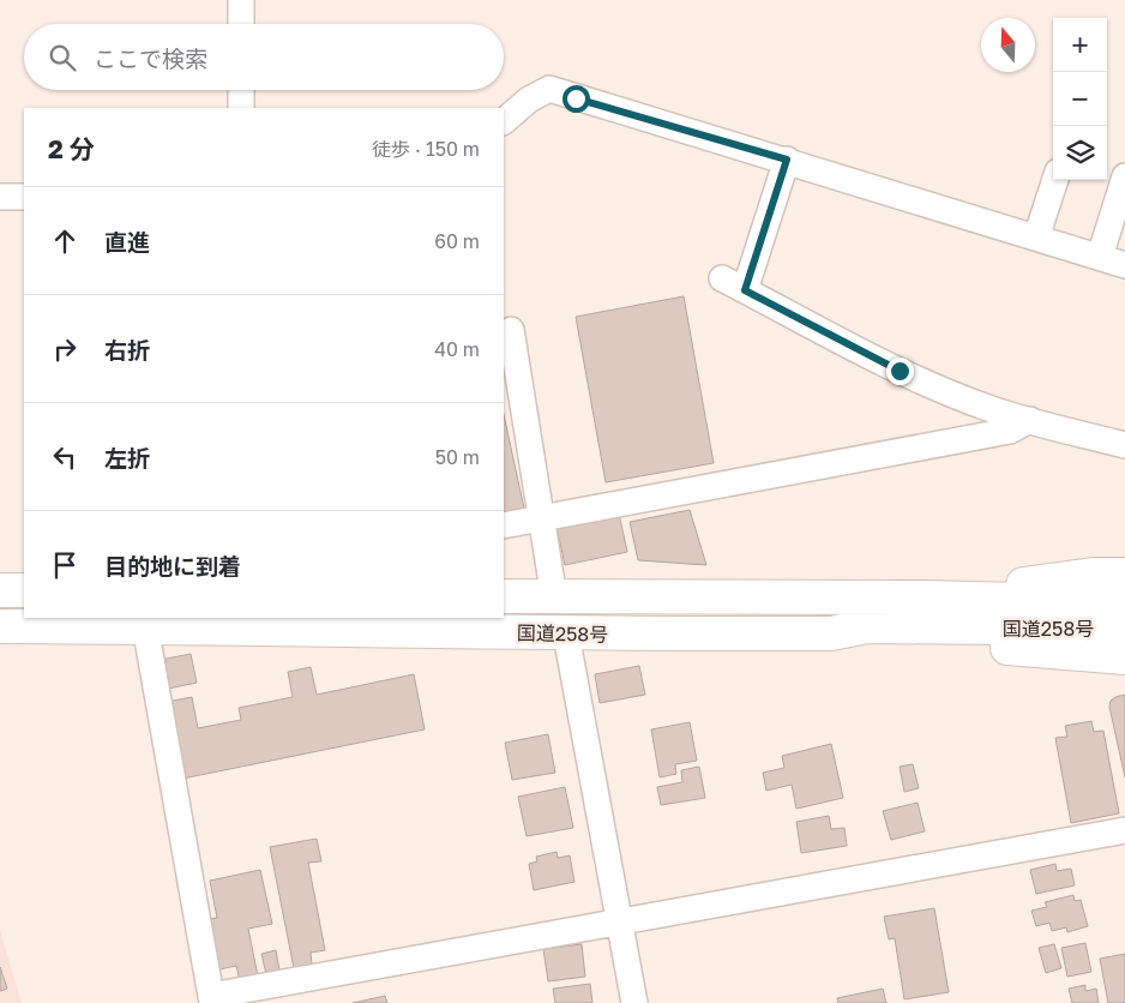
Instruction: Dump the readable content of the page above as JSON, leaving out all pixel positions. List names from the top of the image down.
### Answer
{
  "streets": {
    "highway": ["国道258号"]
  },
  "north": "top",
  "page": {
    "map_buttons": ["+", "−"],
    "search": "ここで検索",
    "heading": ["2 分", "徒歩 · 150 m"],
    "list": [
      ["直進", "60 m"],
      ["右折", "40 m"],
      ["左折", "50 m"],
      "目的地に到着"
    ]
  }
}
